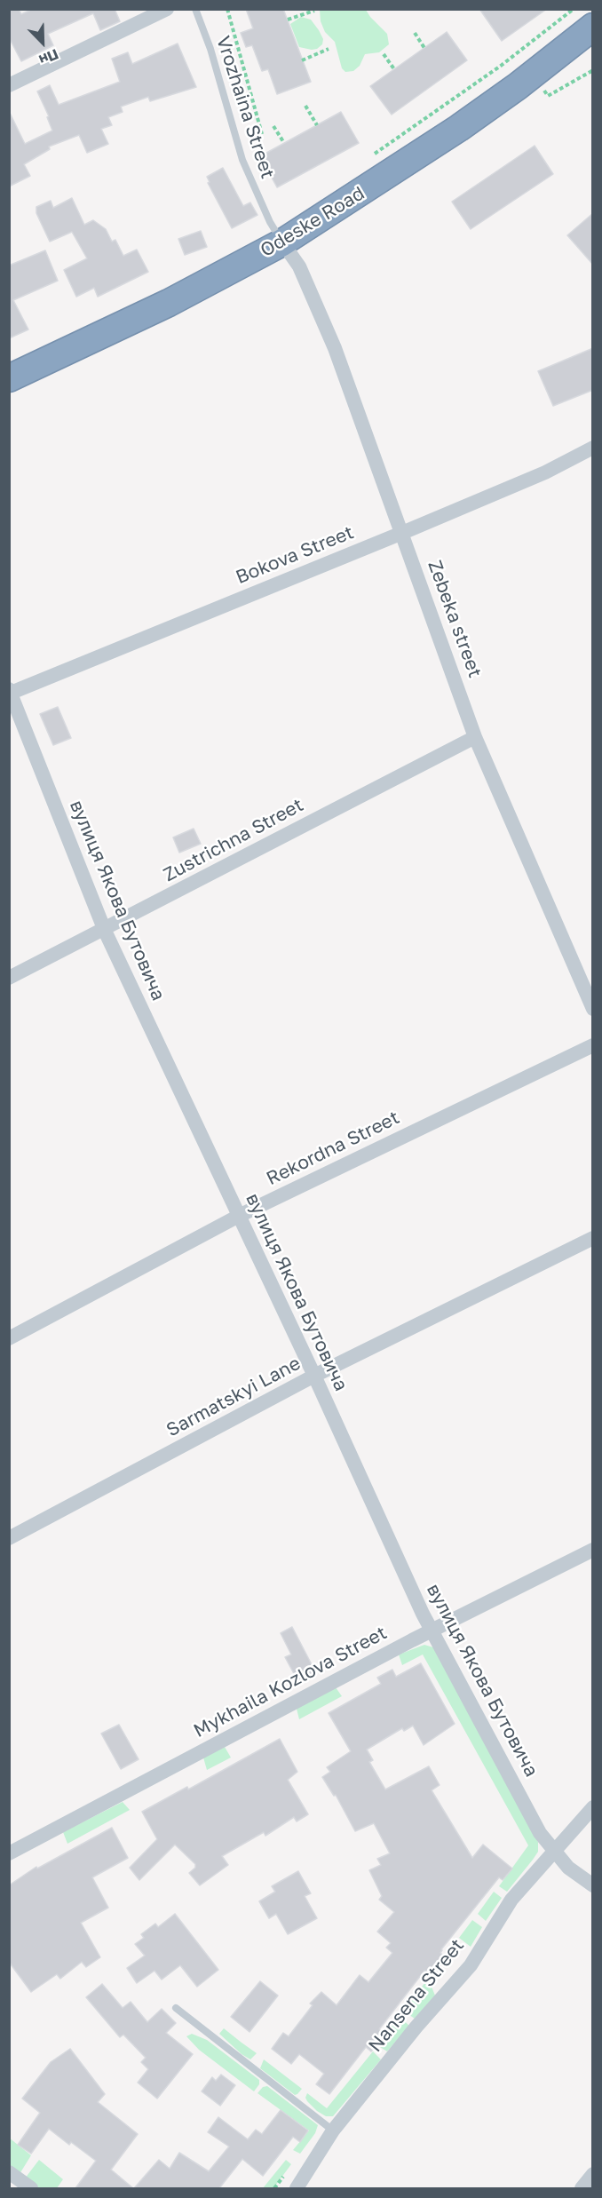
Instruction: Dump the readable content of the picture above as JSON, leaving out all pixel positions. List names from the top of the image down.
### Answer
{
  "streets": {
    "highway": ["Odeske Road"],
    "street": [
      "Bokova Street",
      "Zebeka street",
      "Zustrichna Street",
      "вулиця Якова Бутовича",
      "Rekordna Street",
      "Sarmatskyi Lane",
      "Mykhaila Kozlova Street",
      "Nansena Street"
    ],
    "lane": ["Vrozhaina Street"]
  },
  "crossings": [
    ["Vrozhaina Street", "Odeske Road"],
    ["Vrozhaina Street", "Zebeka street"],
    ["Odeske Road", "Zebeka street"],
    ["Bokova Street", "Zebeka street"],
    ["Bokova Street", "вулиця Якова Бутовича"],
    ["Zebeka street", "Zustrichna Street"],
    ["Zustrichna Street", "вулиця Якова Бутовича"],
    ["вулиця Якова Бутовича", "Rekordna Street"],
    ["вулиця Якова Бутовича", "Sarmatskyi Lane"],
    ["вулиця Якова Бутовича", "Mykhaila Kozlova Street"],
    ["вулиця Якова Бутовича", "Nansena Street"]
  ],
  "north": "bottom right"
}
